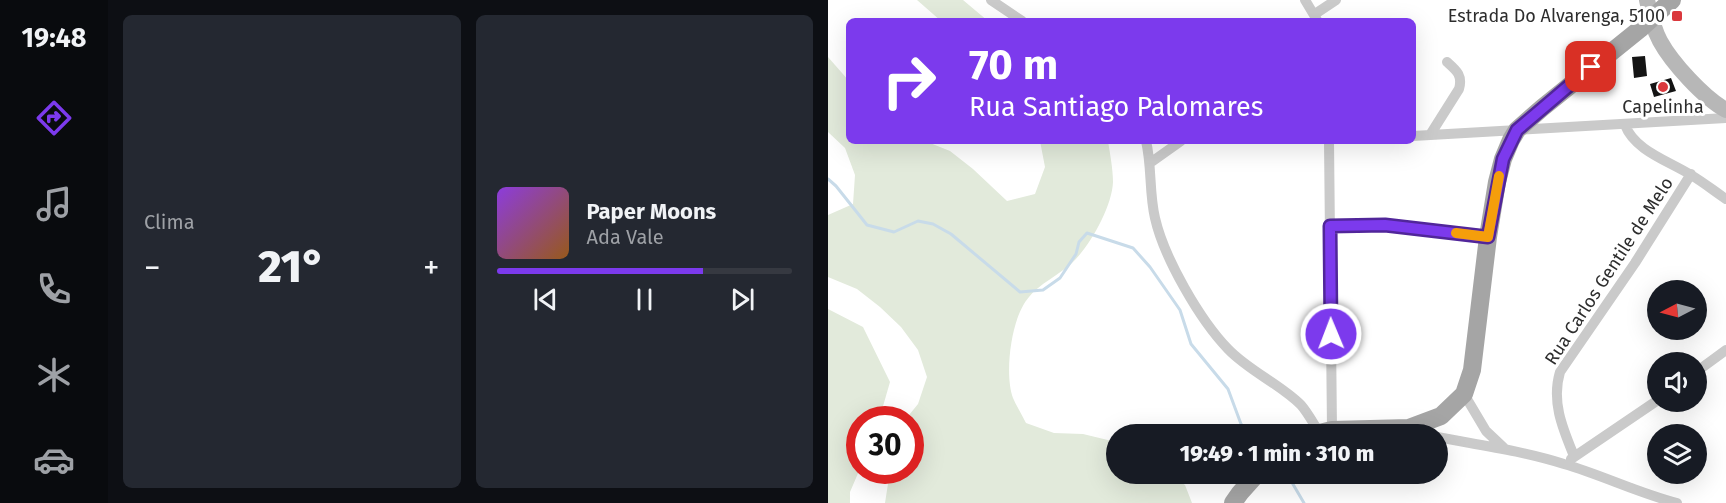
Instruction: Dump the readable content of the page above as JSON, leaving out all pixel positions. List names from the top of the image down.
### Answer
{
  "streets": {
    "street": ["Rua Carlos Gentile de Melo"]
  },
  "places": {
    "transit": ["Estrada Do Alvarenga, 5100"],
    "other": ["Capelinha"]
  },
  "north": "left",
  "page": {
    "tabs": "19:48",
    "tile": "Clima",
    "turn": ["70 m", "Rua Santiago Palomares"],
    "song": ["Paper Moons", "Ada Vale"],
    "heat": ["−", "21°", "+"],
    "limit": "30",
    "trip": "19:49 · 1 min · 310 m"
  }
}
